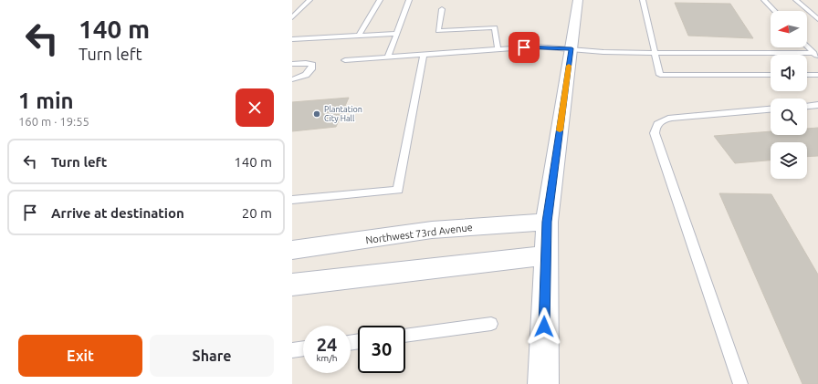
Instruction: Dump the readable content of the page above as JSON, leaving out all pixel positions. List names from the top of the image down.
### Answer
{
  "streets": {
    "street": ["Northwest 73rd Avenue"]
  },
  "places": ["Plantation City Hall"],
  "north": "left",
  "page": {
    "turn": ["140 m", "Turn left"],
    "heading": ["1 min", "160 m · 19:55"],
    "list": [
      {
        "name": "Turn left",
        "value": "140 m"
      },
      {
        "name": "Arrive at destination",
        "value": "20 m"
      }
    ],
    "speed": "24 km/h",
    "limit": "30",
    "buttons": ["Exit", "Share"]
  }
}
